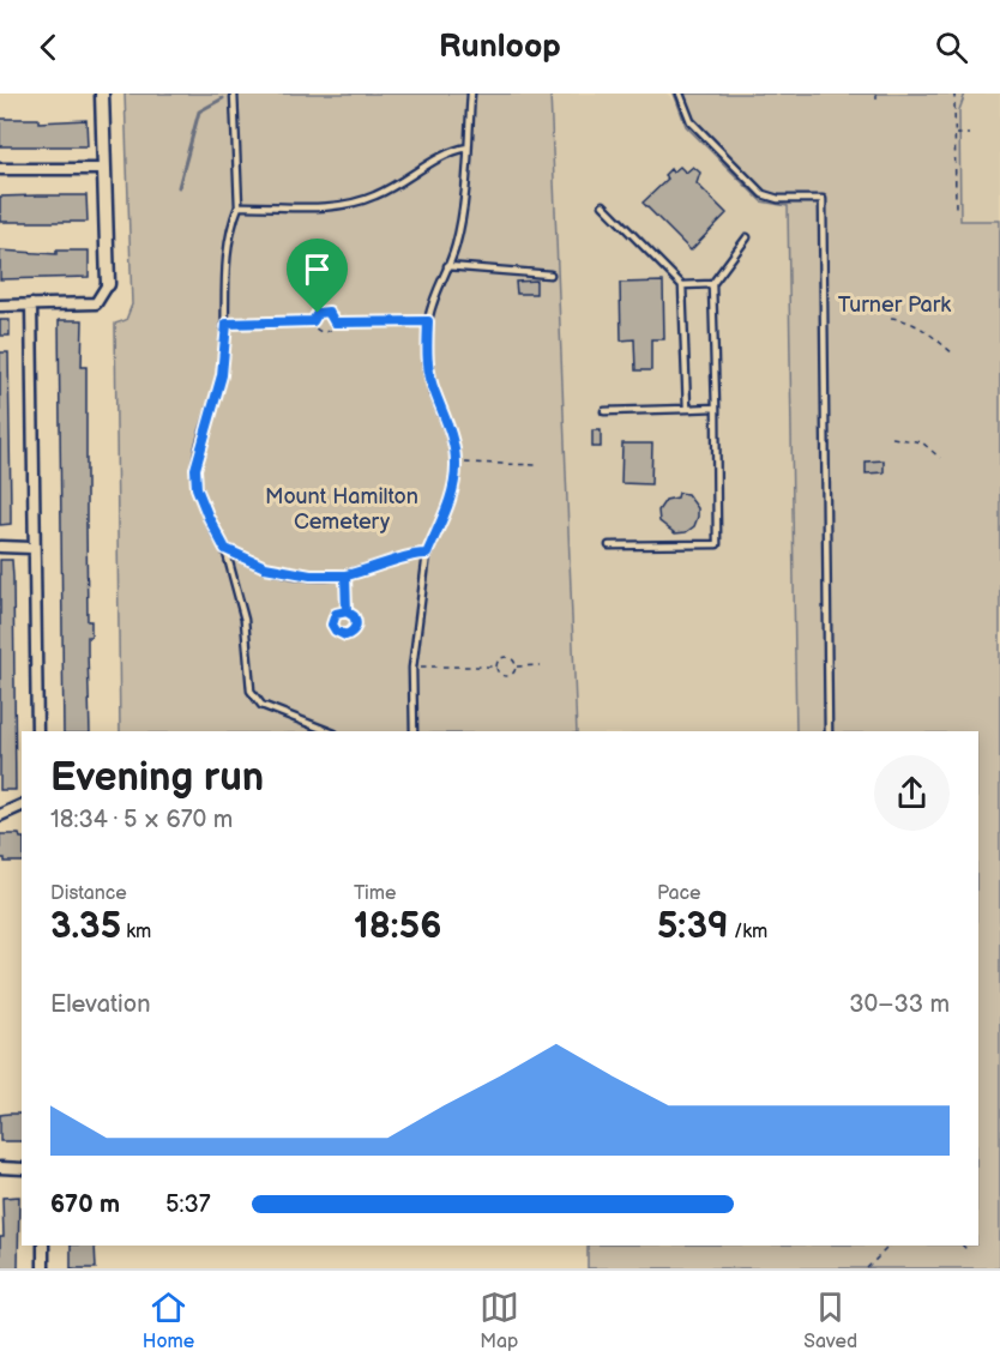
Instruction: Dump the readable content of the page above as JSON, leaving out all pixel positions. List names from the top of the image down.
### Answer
{
  "parks": ["Turner Park", "Mount Hamilton Cemetery"],
  "page": {
    "header": "Runloop",
    "heading": ["Evening run", "18:34 · 5 × 670 m"],
    "stats": [
      ["Distance", "3.35 km"],
      ["Time", "18:56"],
      ["Pace", "5:39 /km"]
    ],
    "chart": ["Elevation", "30–33 m"],
    "list": [
      {
        "name": "670 m",
        "note": "5:37"
      }
    ],
    "tabs": ["Home", "Map", "Saved"]
  }
}
